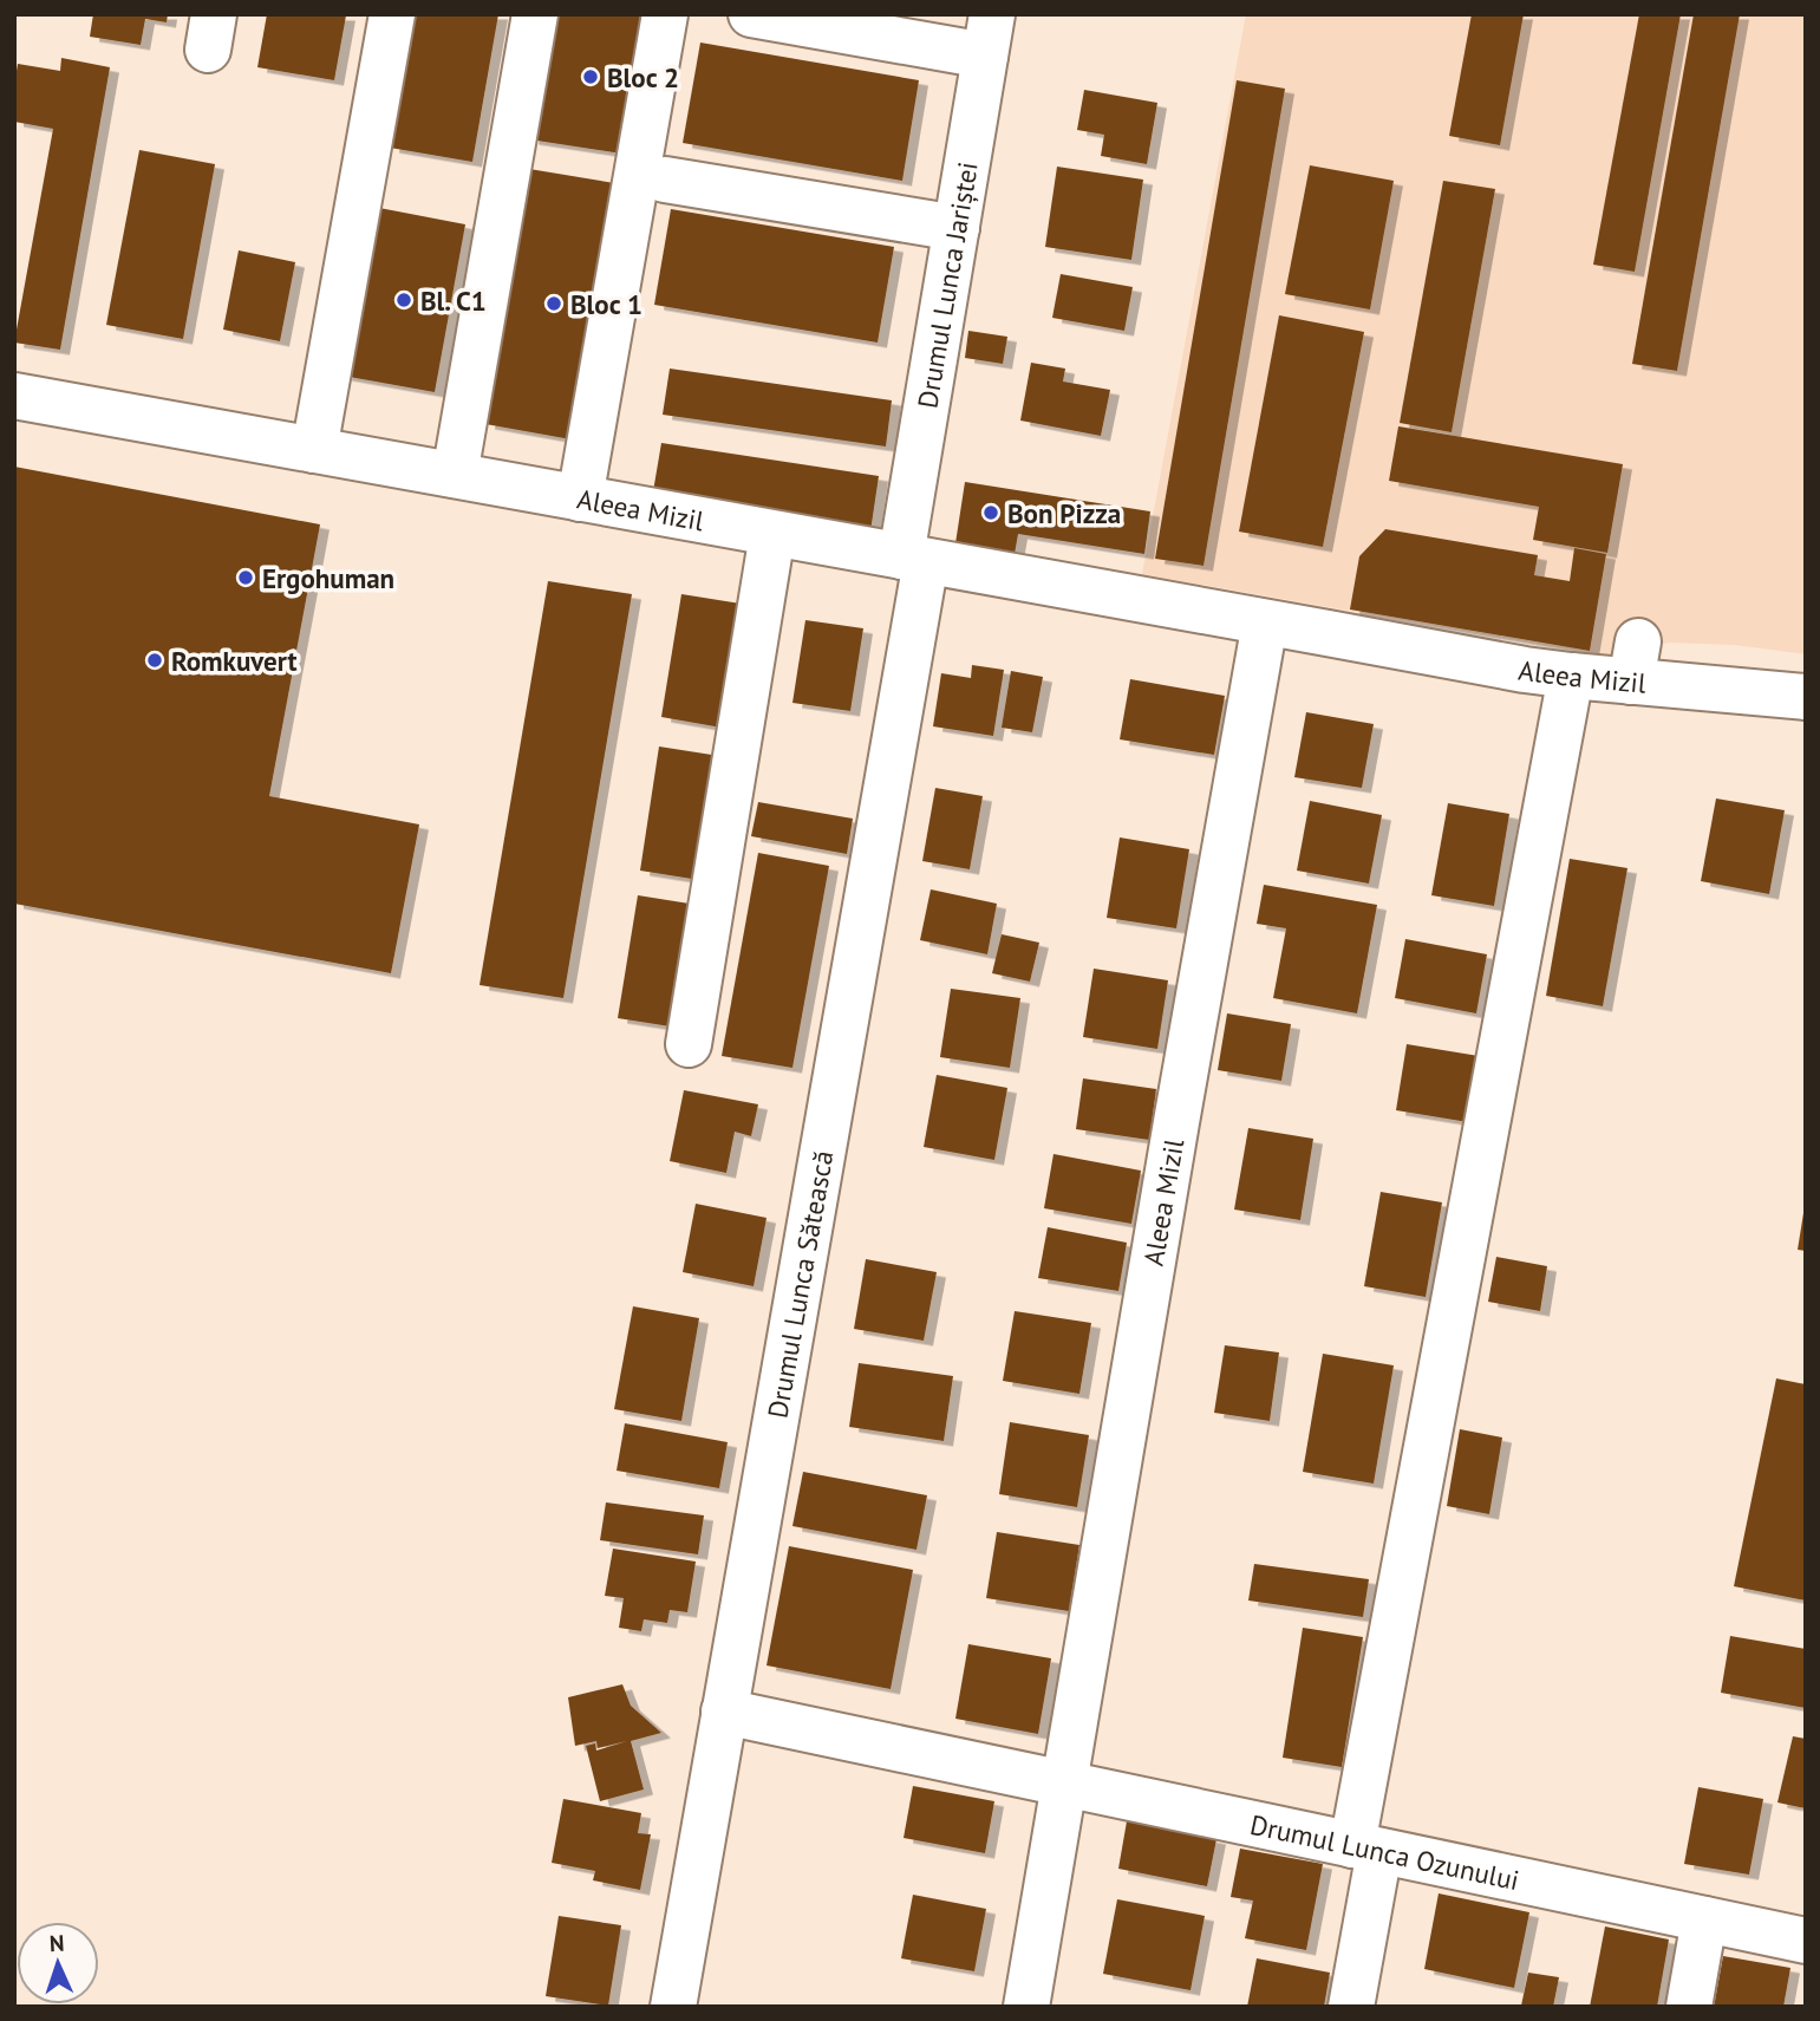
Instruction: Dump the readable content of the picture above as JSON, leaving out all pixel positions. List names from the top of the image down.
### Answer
{
  "streets": {
    "street": [
      "Drumul Lunca Jariștei",
      "Aleea Mizil",
      "Drumul Lunca Sătească",
      "Drumul Lunca Ozunului"
    ]
  },
  "crossings": [
    ["Drumul Lunca Jariștei", "Aleea Mizil"],
    ["Drumul Lunca Jariștei", "Drumul Lunca Sătească"],
    ["Aleea Mizil", "Drumul Lunca Sătească"],
    ["Aleea Mizil", "Drumul Lunca Ozunului"],
    ["Drumul Lunca Sătească", "Drumul Lunca Ozunului"]
  ],
  "places": [
    "Bloc 2",
    "Bl. C1",
    "Bloc 1",
    "Bon Pizza",
    "Ergohuman",
    "Romkuvert"
  ],
  "north": "top"
}
